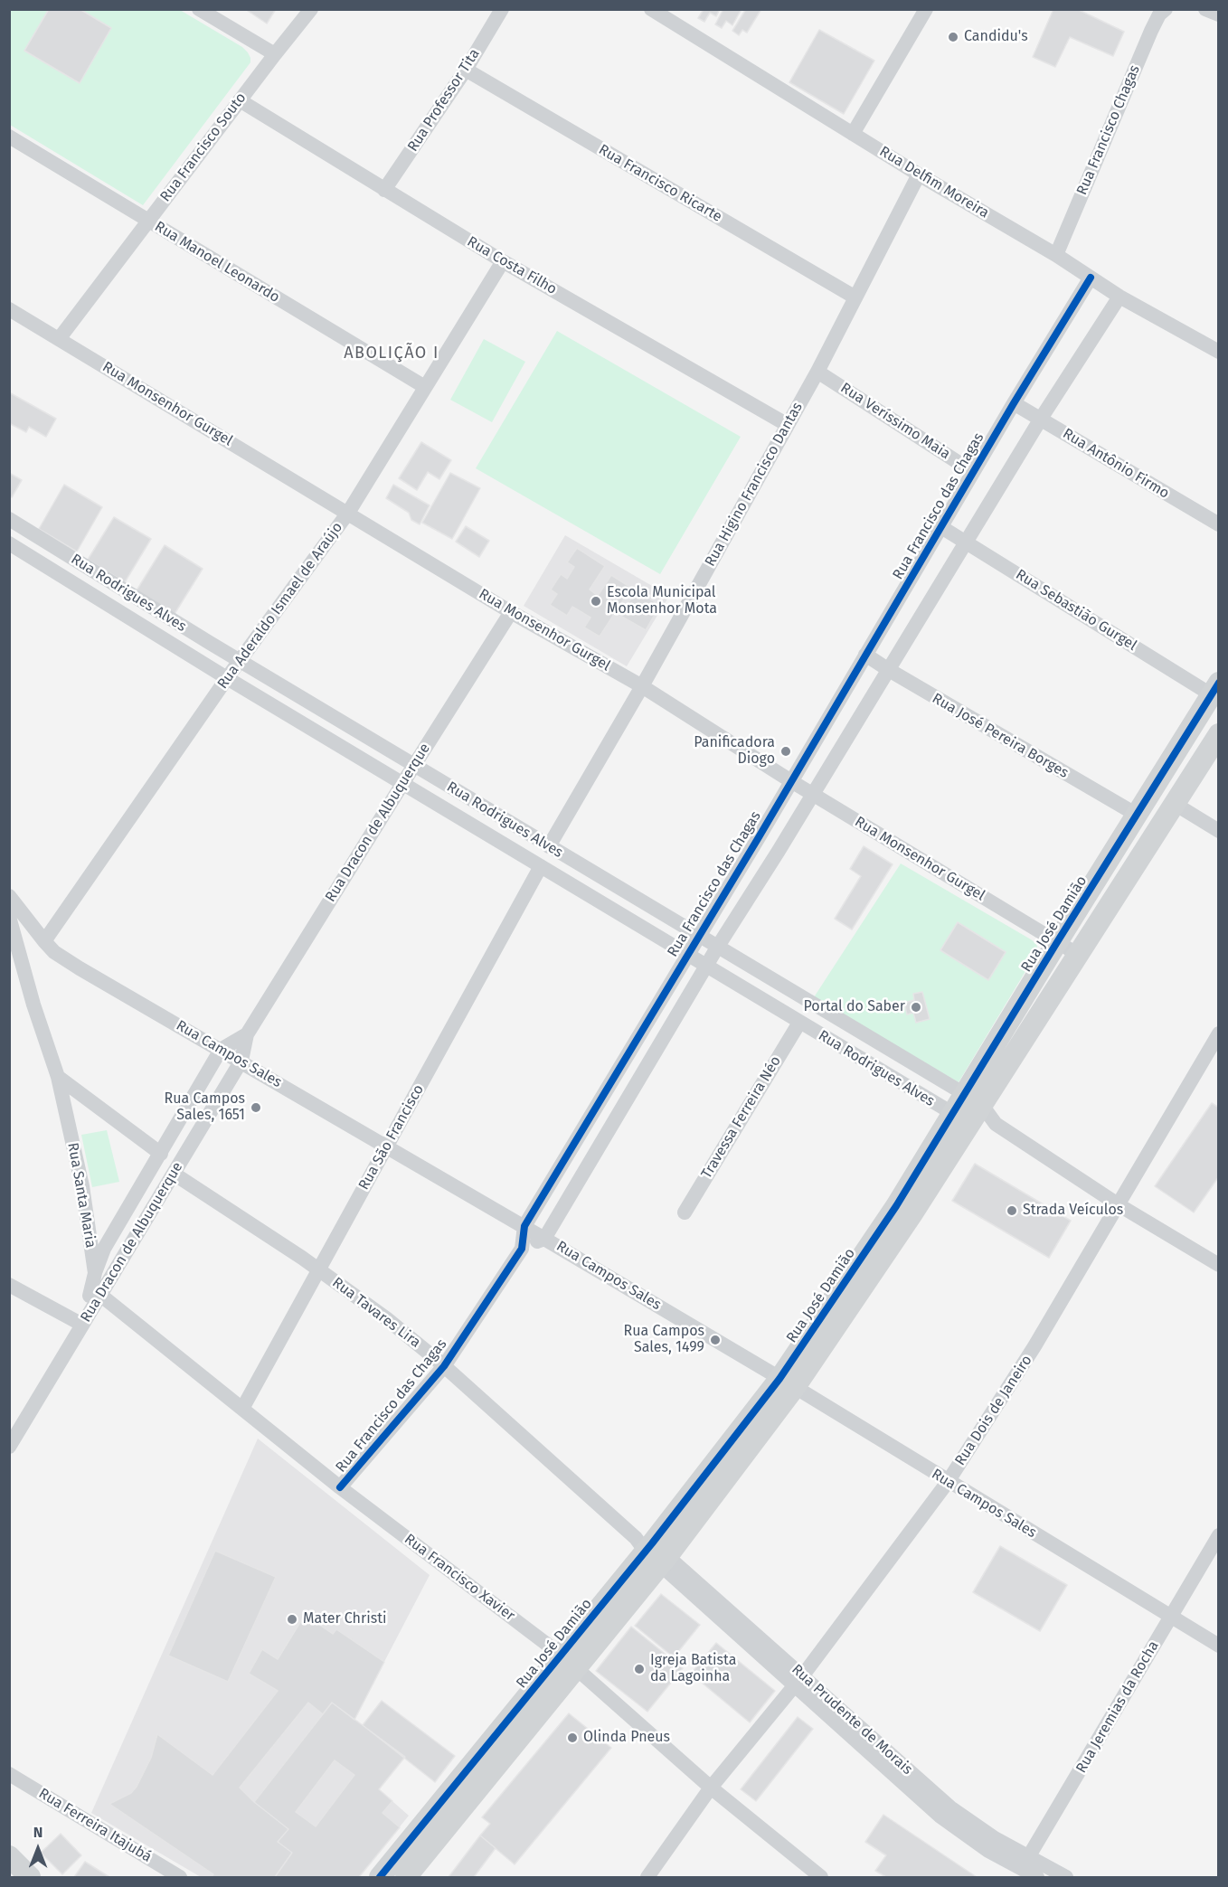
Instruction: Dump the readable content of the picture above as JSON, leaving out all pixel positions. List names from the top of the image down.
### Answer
{
  "streets": {
    "street": [
      "Rua Professor Tita",
      "Rua Francisco Chagas",
      "Rua Francisco Souto",
      "Rua Delfim Moreira",
      "Rua Francisco Ricarte",
      "Rua Manoel Leonardo",
      "Rua Costa Filho",
      "Rua Monsenhor Gurgel",
      "Rua Veríssimo Maia",
      "Rua Antônio Firmo",
      "Rua Higino Francisco Dantas",
      "Rua Francisco das Chagas",
      "Rua Rodrigues Alves",
      "Rua Aderaldo Ismael de Araújo",
      "Rua Sebastião Gurgel",
      "Rua José Pereira Borges",
      "Rua Dracon de Albuquerque",
      "Rua José Damião",
      "Rua Campos Sales",
      "Travessa Ferreira Néo",
      "Rua São Francisco",
      "Rua Santa Maria",
      "Rua Tavares Lira",
      "Rua Dois de Janeiro",
      "Rua Francisco Xavier",
      "Rua Jeremias da Rocha",
      "Rua Prudente de Morais",
      "Rua Ferreira Itajubá"
    ]
  },
  "crossings": [
    ["Rua Professor Tita", "Rua Francisco Ricarte"],
    ["Rua Professor Tita", "Rua Costa Filho"],
    ["Rua Francisco Chagas", "Rua Delfim Moreira"],
    ["Rua Francisco Souto", "Rua Manoel Leonardo"],
    ["Rua Francisco Souto", "Rua Costa Filho"],
    ["Rua Francisco Souto", "Rua Monsenhor Gurgel"],
    ["Rua Delfim Moreira", "Rua Higino Francisco Dantas"],
    ["Rua Delfim Moreira", "Rua Francisco das Chagas"],
    ["Rua Francisco Ricarte", "Rua Higino Francisco Dantas"],
    ["Rua Manoel Leonardo", "Rua Aderaldo Ismael de Araújo"],
    ["Rua Costa Filho", "Rua Higino Francisco Dantas"],
    ["Rua Costa Filho", "Rua Aderaldo Ismael de Araújo"],
    ["Rua Monsenhor Gurgel", "Rua Higino Francisco Dantas"],
    ["Rua Monsenhor Gurgel", "Rua Francisco das Chagas"],
    ["Rua Monsenhor Gurgel", "Rua Aderaldo Ismael de Araújo"],
    ["Rua Monsenhor Gurgel", "Rua Dracon de Albuquerque"],
    ["Rua Monsenhor Gurgel", "Rua José Damião"],
    ["Rua Veríssimo Maia", "Rua Higino Francisco Dantas"],
    ["Rua Veríssimo Maia", "Rua Francisco das Chagas"],
    ["Rua Antônio Firmo", "Rua Francisco das Chagas"],
    ["Rua Higino Francisco Dantas", "Rua Rodrigues Alves"],
    ["Rua Francisco das Chagas", "Rua Rodrigues Alves"],
    ["Rua Francisco das Chagas", "Rua Sebastião Gurgel"],
    ["Rua Francisco das Chagas", "Rua José Pereira Borges"],
    ["Rua Francisco das Chagas", "Rua Campos Sales"],
    ["Rua Francisco das Chagas", "Rua Tavares Lira"],
    ["Rua Francisco das Chagas", "Rua Francisco Xavier"],
    ["Rua Rodrigues Alves", "Rua Aderaldo Ismael de Araújo"],
    ["Rua Rodrigues Alves", "Rua Dracon de Albuquerque"],
    ["Rua Rodrigues Alves", "Rua José Damião"],
    ["Rua Rodrigues Alves", "Travessa Ferreira Néo"],
    ["Rua Rodrigues Alves", "Rua São Francisco"],
    ["Rua Rodrigues Alves", "Rua Dois de Janeiro"],
    ["Rua Aderaldo Ismael de Araújo", "Rua Campos Sales"],
    ["Rua Sebastião Gurgel", "Rua José Damião"],
    ["Rua José Pereira Borges", "Rua José Damião"],
    ["Rua Dracon de Albuquerque", "Rua Campos Sales"],
    ["Rua Dracon de Albuquerque", "Rua Santa Maria"],
    ["Rua Dracon de Albuquerque", "Rua Tavares Lira"],
    ["Rua Dracon de Albuquerque", "Rua Francisco Xavier"],
    ["Rua José Damião", "Rua Campos Sales"],
    ["Rua José Damião", "Rua Tavares Lira"],
    ["Rua José Damião", "Rua Francisco Xavier"],
    ["Rua José Damião", "Rua Prudente de Morais"],
    ["Rua Campos Sales", "Rua São Francisco"],
    ["Rua Campos Sales", "Rua Dois de Janeiro"],
    ["Rua Campos Sales", "Rua Jeremias da Rocha"],
    ["Rua São Francisco", "Rua Tavares Lira"],
    ["Rua São Francisco", "Rua Francisco Xavier"],
    ["Rua Santa Maria", "Rua Francisco Xavier"],
    ["Rua Tavares Lira", "Rua Prudente de Morais"],
    ["Rua Dois de Janeiro", "Rua Francisco Xavier"],
    ["Rua Dois de Janeiro", "Rua Prudente de Morais"],
    ["Rua Jeremias da Rocha", "Rua Prudente de Morais"]
  ],
  "districts": ["ABOLIÇÃO I"],
  "places": [
    "Candidu's",
    "Escola Municipal Monsenhor Mota",
    "Panificadora Diogo",
    "Portal do Saber",
    "Rua Campos Sales, 1651",
    "Strada Veículos",
    "Rua Campos Sales, 1499",
    "Mater Christi",
    "Igreja Batista da Lagoinha",
    "Olinda Pneus"
  ],
  "north": "top"
}
